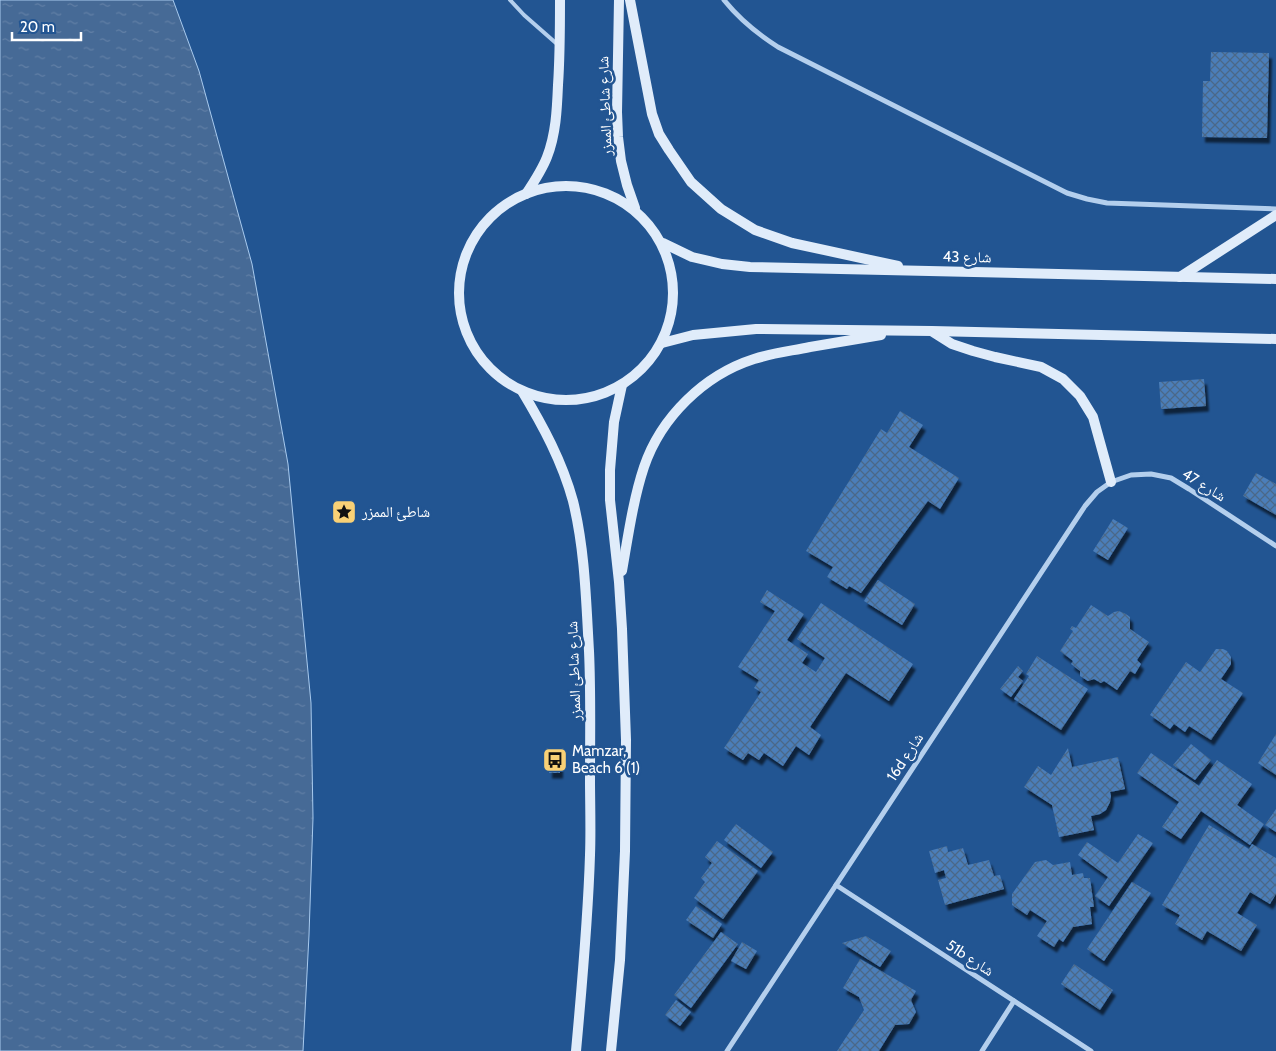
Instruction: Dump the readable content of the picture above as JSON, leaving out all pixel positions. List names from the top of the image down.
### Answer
{
  "streets": {
    "main road": ["شارع شاطئ الممزر", "شارع 43"],
    "street": ["شارع 47", "16d شارع", "51b شارع"]
  },
  "crossings": [
    ["شارع 47", "16d شارع"],
    ["16d شارع", "51b شارع"]
  ],
  "places": {
    "place": ["شاطئ الممزر"],
    "bus stop": ["Mamzar, Beach 6 (1)"]
  },
  "scale_bar": "20 m"
}
